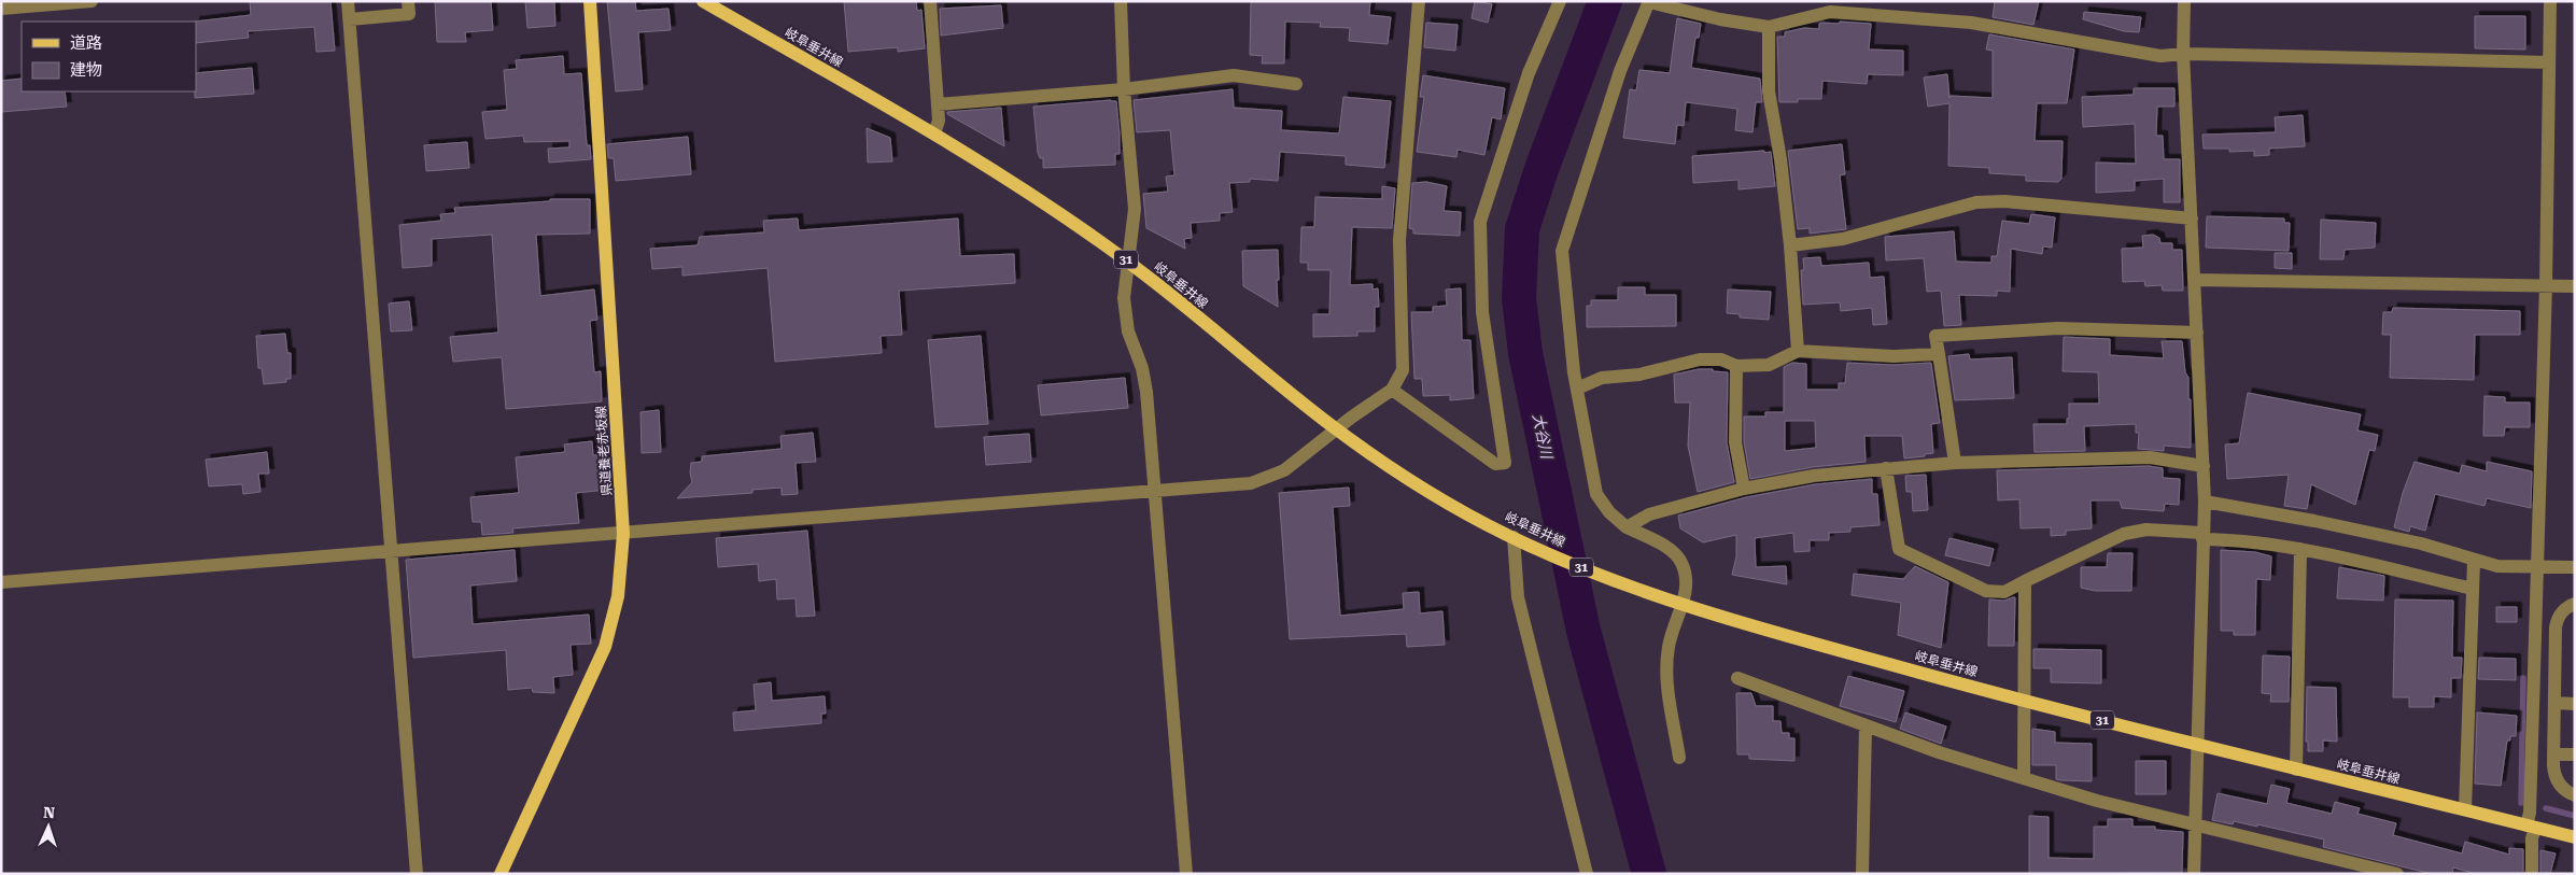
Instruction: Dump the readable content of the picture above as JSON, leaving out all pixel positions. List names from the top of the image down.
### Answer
{
  "streets": {
    "main road": ["岐阜垂井線", "31", "県道養老赤坂線"]
  },
  "water": ["大谷川"],
  "legend": ["道路", "建物"],
  "north": "top"
}
